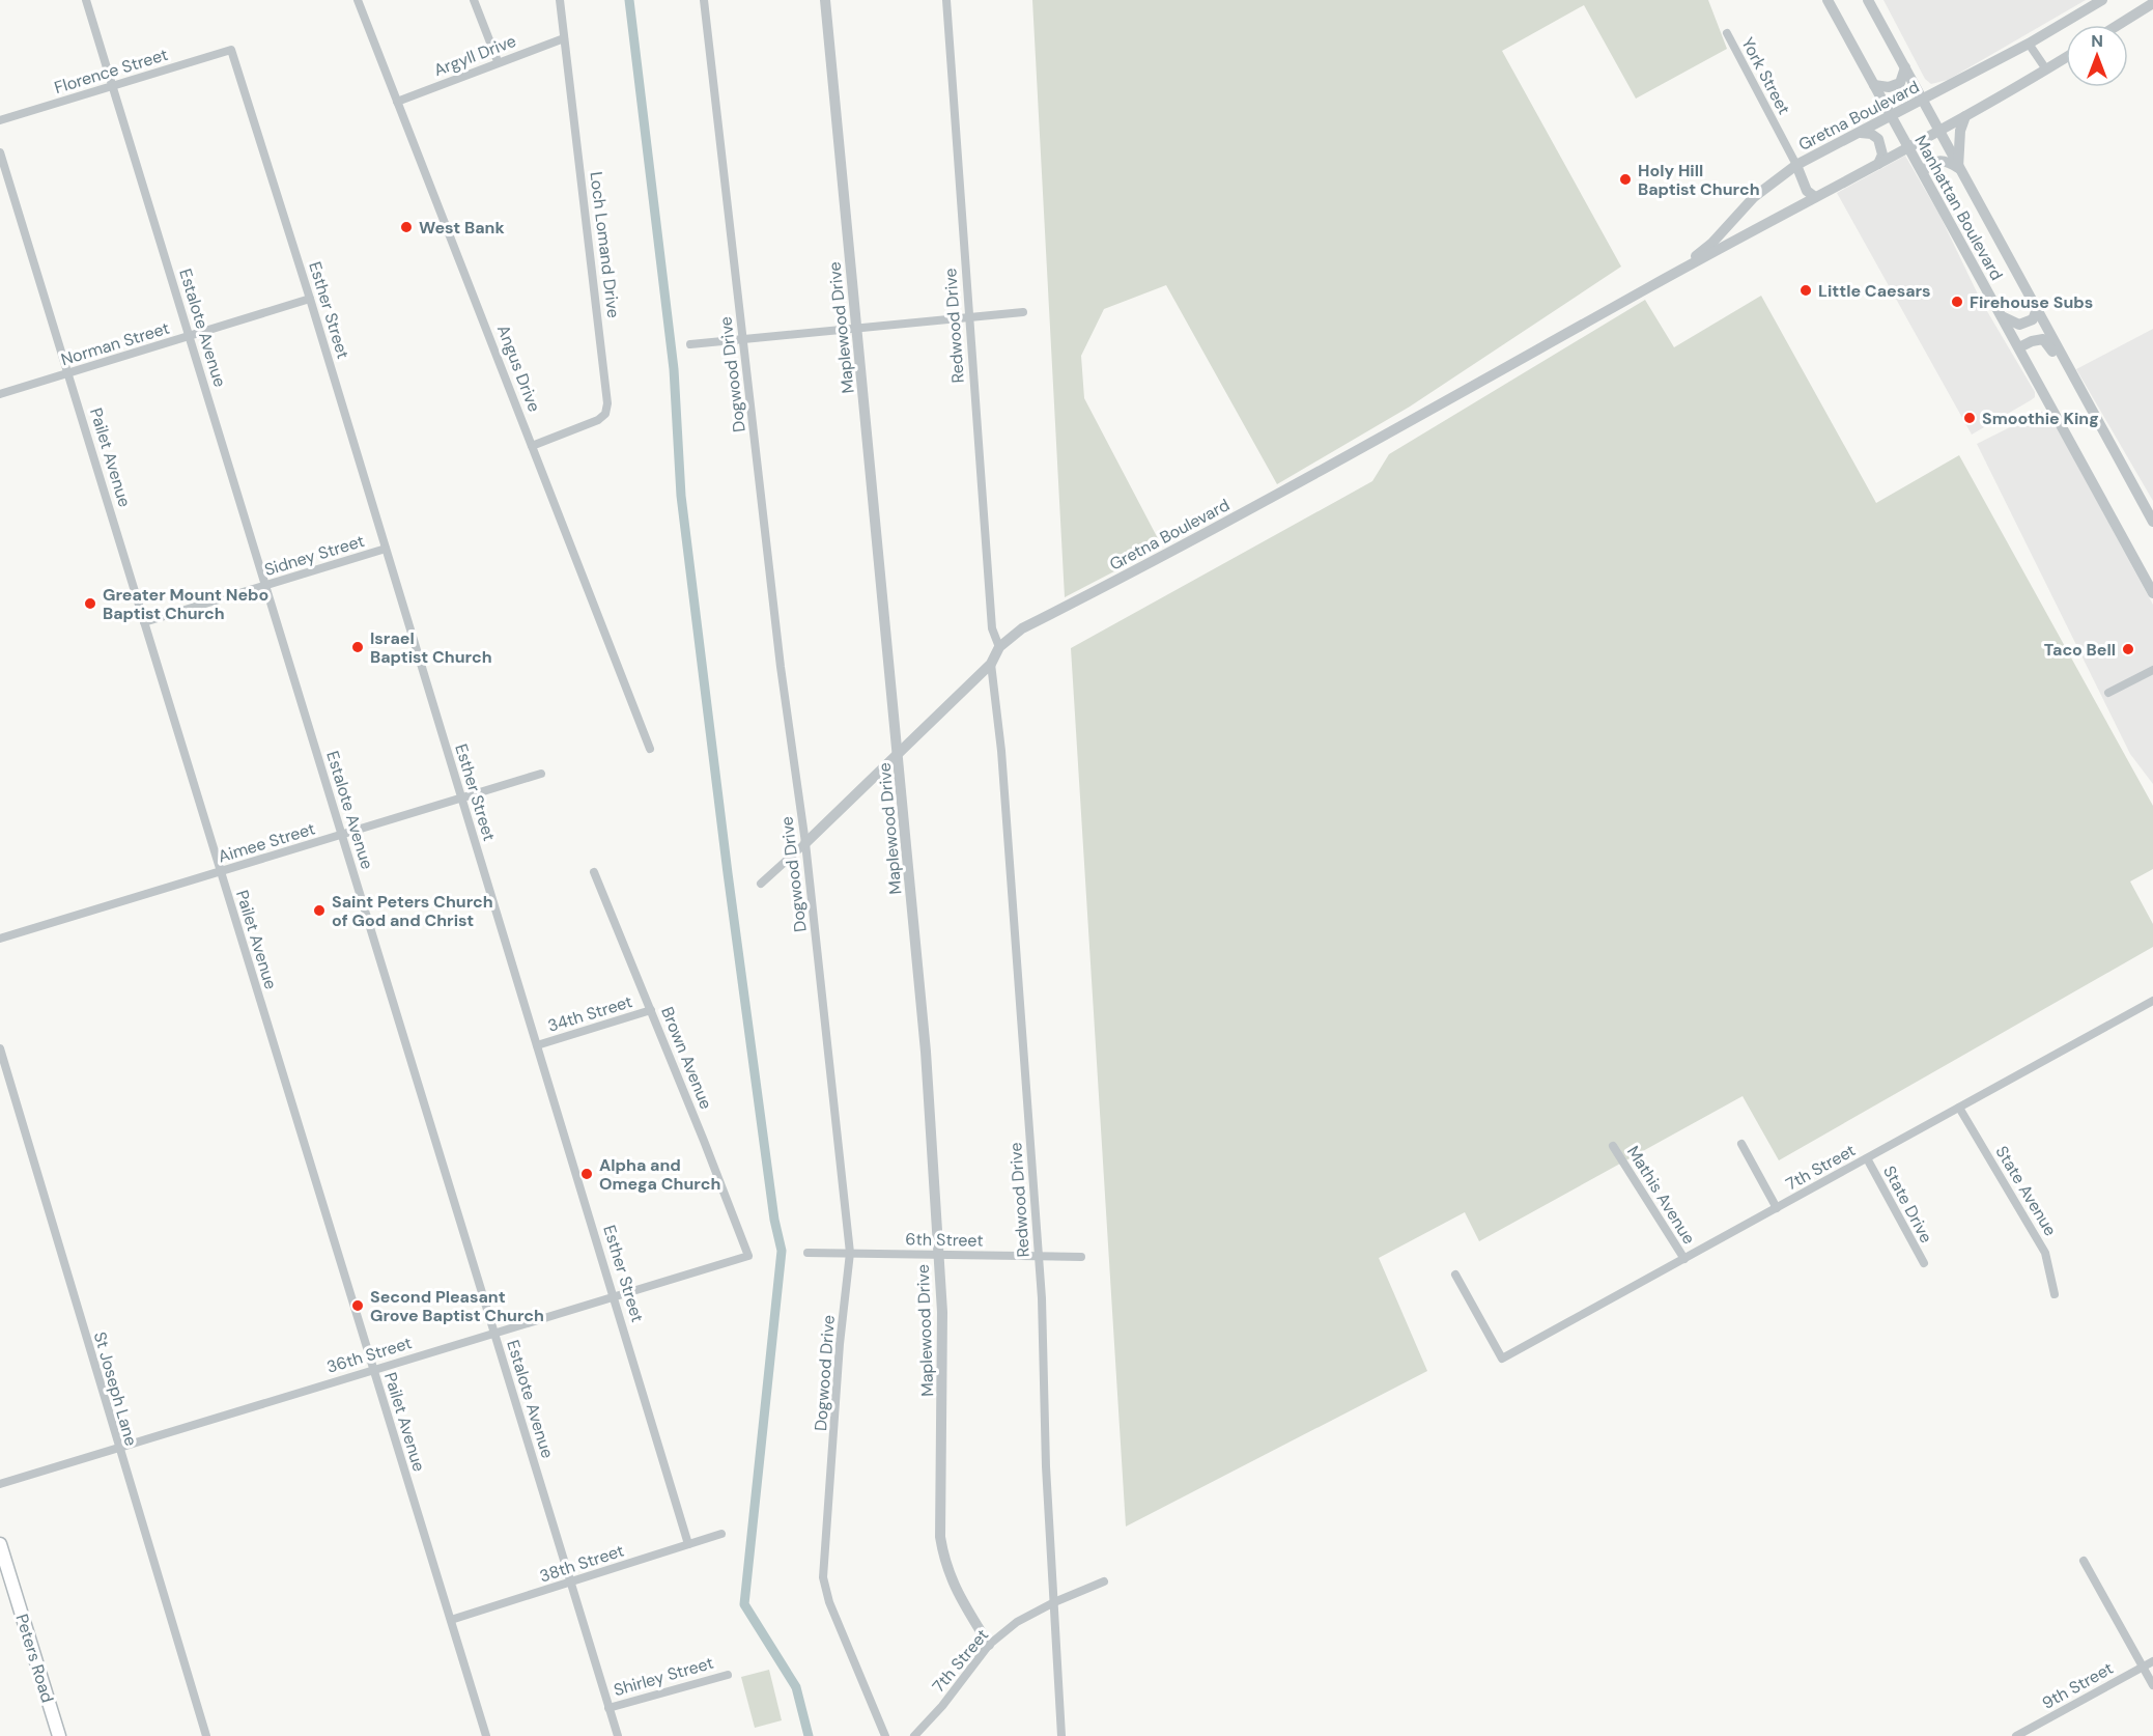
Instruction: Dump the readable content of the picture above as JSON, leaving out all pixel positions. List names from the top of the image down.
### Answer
{
  "streets": {
    "main road": ["Peters Road"],
    "street": [
      "Argyll Drive",
      "Florence Street",
      "York Street",
      "Gretna Boulevard",
      "Manhattan Boulevard",
      "Loch Lomand Drive",
      "Esther Street",
      "Redwood Drive",
      "Estalote Avenue",
      "Maplewood Drive",
      "Norman Street",
      "Angus Drive",
      "Dogwood Drive",
      "Pailet Avenue",
      "Sidney Street",
      "Aimee Street",
      "34th Street",
      "Brown Avenue",
      "7th Street",
      "State Avenue",
      "Mathis Avenue",
      "State Drive",
      "6th Street",
      "36th Street",
      "St Joseph Lane",
      "38th Street",
      "Shirley Street",
      "9th Street"
    ]
  },
  "crossings": [
    ["Argyll Drive", "Loch Lomand Drive"],
    ["Argyll Drive", "Angus Drive"],
    ["Florence Street", "Esther Street"],
    ["Florence Street", "Estalote Avenue"],
    ["York Street", "Gretna Boulevard"],
    ["Gretna Boulevard", "Manhattan Boulevard"],
    ["Gretna Boulevard", "Redwood Drive"],
    ["Gretna Boulevard", "Maplewood Drive"],
    ["Gretna Boulevard", "Dogwood Drive"],
    ["Loch Lomand Drive", "Angus Drive"],
    ["Esther Street", "Norman Street"],
    ["Esther Street", "Sidney Street"],
    ["Esther Street", "Aimee Street"],
    ["Esther Street", "34th Street"],
    ["Esther Street", "36th Street"],
    ["Esther Street", "38th Street"],
    ["Redwood Drive", "7th Street"],
    ["Redwood Drive", "6th Street"],
    ["Estalote Avenue", "Norman Street"],
    ["Estalote Avenue", "Sidney Street"],
    ["Estalote Avenue", "Aimee Street"],
    ["Estalote Avenue", "36th Street"],
    ["Estalote Avenue", "38th Street"],
    ["Estalote Avenue", "Shirley Street"],
    ["Maplewood Drive", "7th Street"],
    ["Maplewood Drive", "6th Street"],
    ["Norman Street", "Pailet Avenue"],
    ["Dogwood Drive", "6th Street"],
    ["Pailet Avenue", "Sidney Street"],
    ["Pailet Avenue", "Aimee Street"],
    ["Pailet Avenue", "36th Street"],
    ["Pailet Avenue", "38th Street"],
    ["34th Street", "Brown Avenue"],
    ["Brown Avenue", "36th Street"],
    ["7th Street", "State Avenue"],
    ["7th Street", "Mathis Avenue"],
    ["7th Street", "State Drive"],
    ["36th Street", "St Joseph Lane"]
  ],
  "places": [
    "Holy Hill Baptist Church",
    "West Bank",
    "Little Caesars",
    "Firehouse Subs",
    "Smoothie King",
    "Greater Mount Nebo Baptist Church",
    "Israel Baptist Church",
    "Taco Bell",
    "Saint Peters Church of God and Christ",
    "Alpha and Omega Church",
    "Second Pleasant Grove Baptist Church"
  ],
  "north": "top"
}
